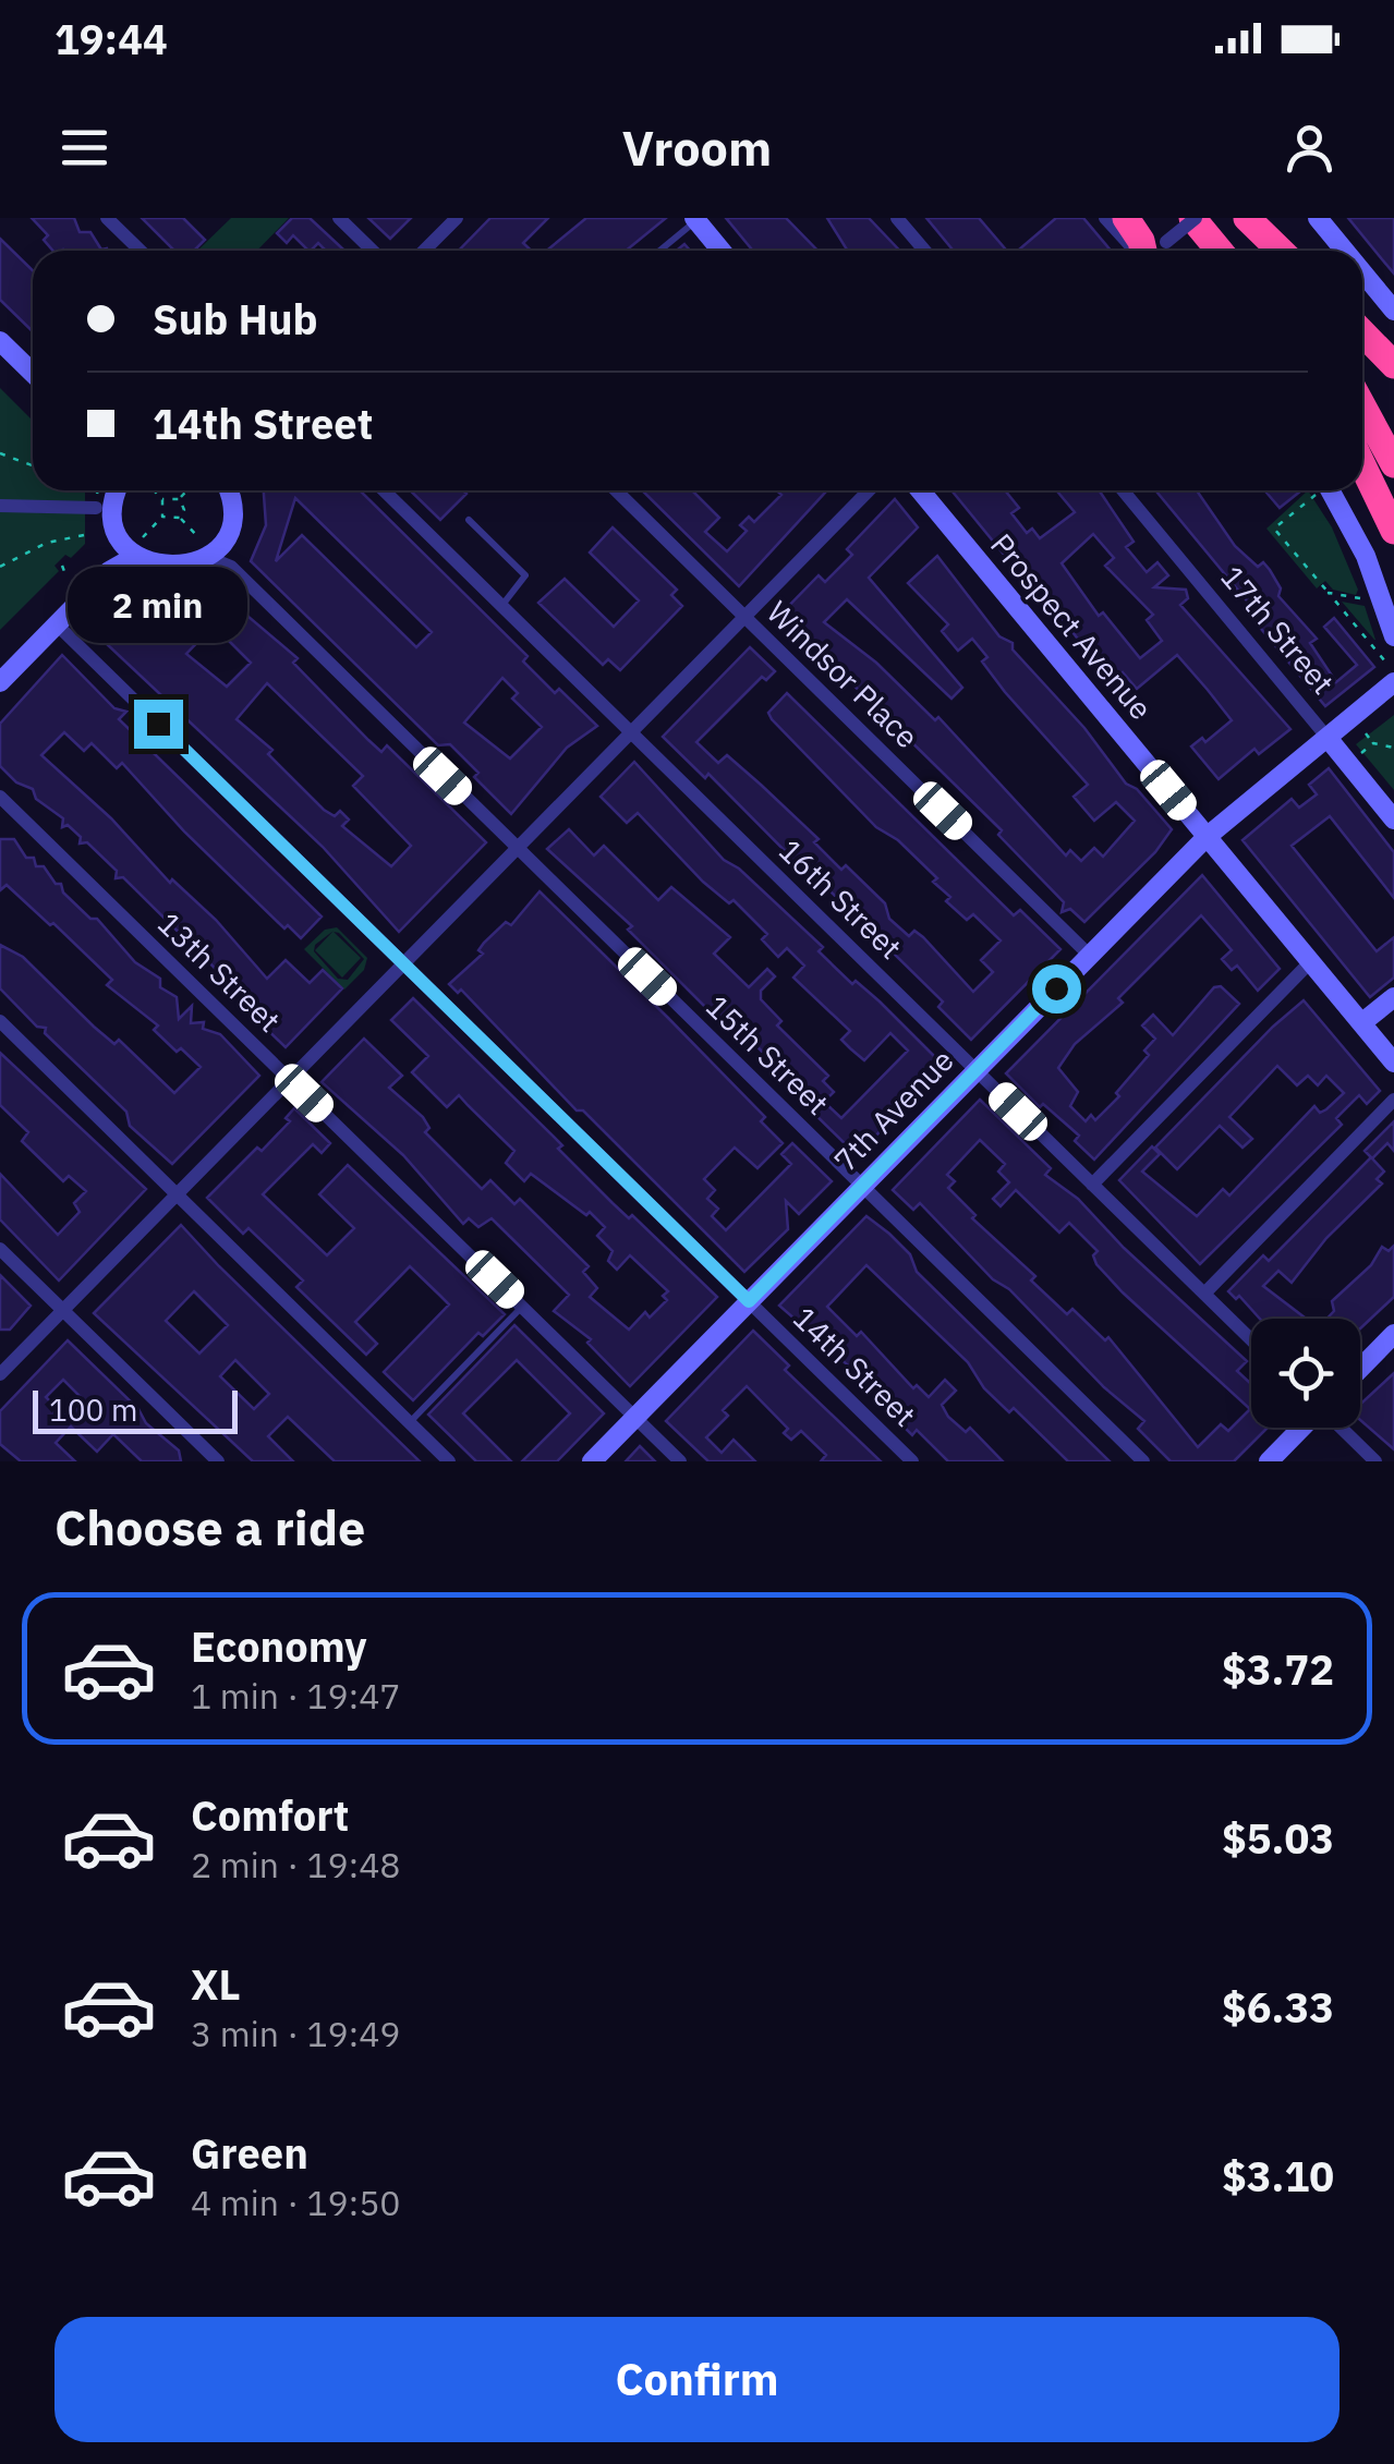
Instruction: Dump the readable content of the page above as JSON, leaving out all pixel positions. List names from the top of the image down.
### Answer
{
  "streets": {
    "street": [
      "Prospect Avenue",
      "17th Street",
      "Windsor Place",
      "16th Street",
      "13th Street",
      "15th Street",
      "7th Avenue",
      "14th Street"
    ]
  },
  "crossings": [
    ["Prospect Avenue", "7th Avenue"],
    ["17th Street", "7th Avenue"],
    ["Windsor Place", "7th Avenue"],
    ["16th Street", "7th Avenue"],
    ["13th Street", "7th Avenue"],
    ["15th Street", "7th Avenue"],
    ["7th Avenue", "14th Street"]
  ],
  "scale_bar": "100 m",
  "page": {
    "status": "19:44",
    "header": "Vroom",
    "banner": ["Sub Hub", "14th Street"],
    "bubble": "2 min",
    "scale": "100 m",
    "heading": "Choose a ride",
    "list": [
      {
        "name": "Economy",
        "note": "1 min · 19:47",
        "value": "$3.72"
      },
      {
        "name": "Comfort",
        "note": "2 min · 19:48",
        "value": "$5.03"
      },
      {
        "name": "XL",
        "note": "3 min · 19:49",
        "value": "$6.33"
      },
      {
        "name": "Green",
        "note": "4 min · 19:50",
        "value": "$3.10"
      }
    ],
    "buttons": "Confirm"
  }
}
